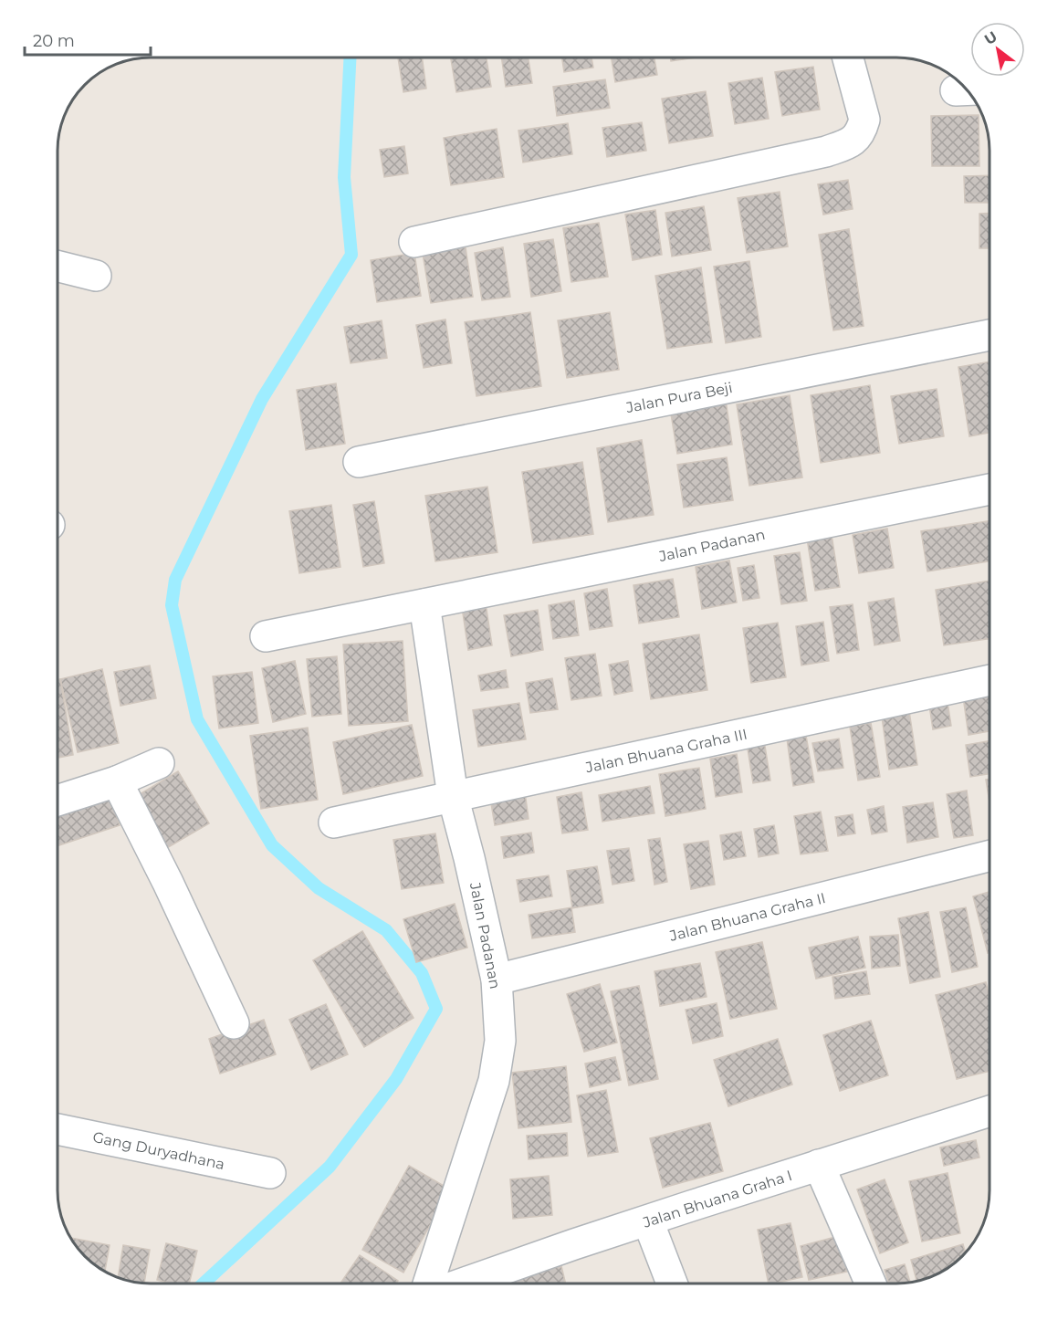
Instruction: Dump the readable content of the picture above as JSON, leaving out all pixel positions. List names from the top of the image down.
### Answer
{
  "streets": {
    "street": [
      "Jalan Pura Beji",
      "Jalan Padanan",
      "Jalan Bhuana Graha III",
      "Jalan Bhuana Graha II",
      "Gang Duryadhana",
      "Jalan Bhuana Graha I"
    ]
  },
  "crossings": [
    ["Jalan Padanan", "Jalan Bhuana Graha III"],
    ["Jalan Padanan", "Jalan Bhuana Graha II"]
  ],
  "scale_bar": "20 m",
  "north": "top left"
}
